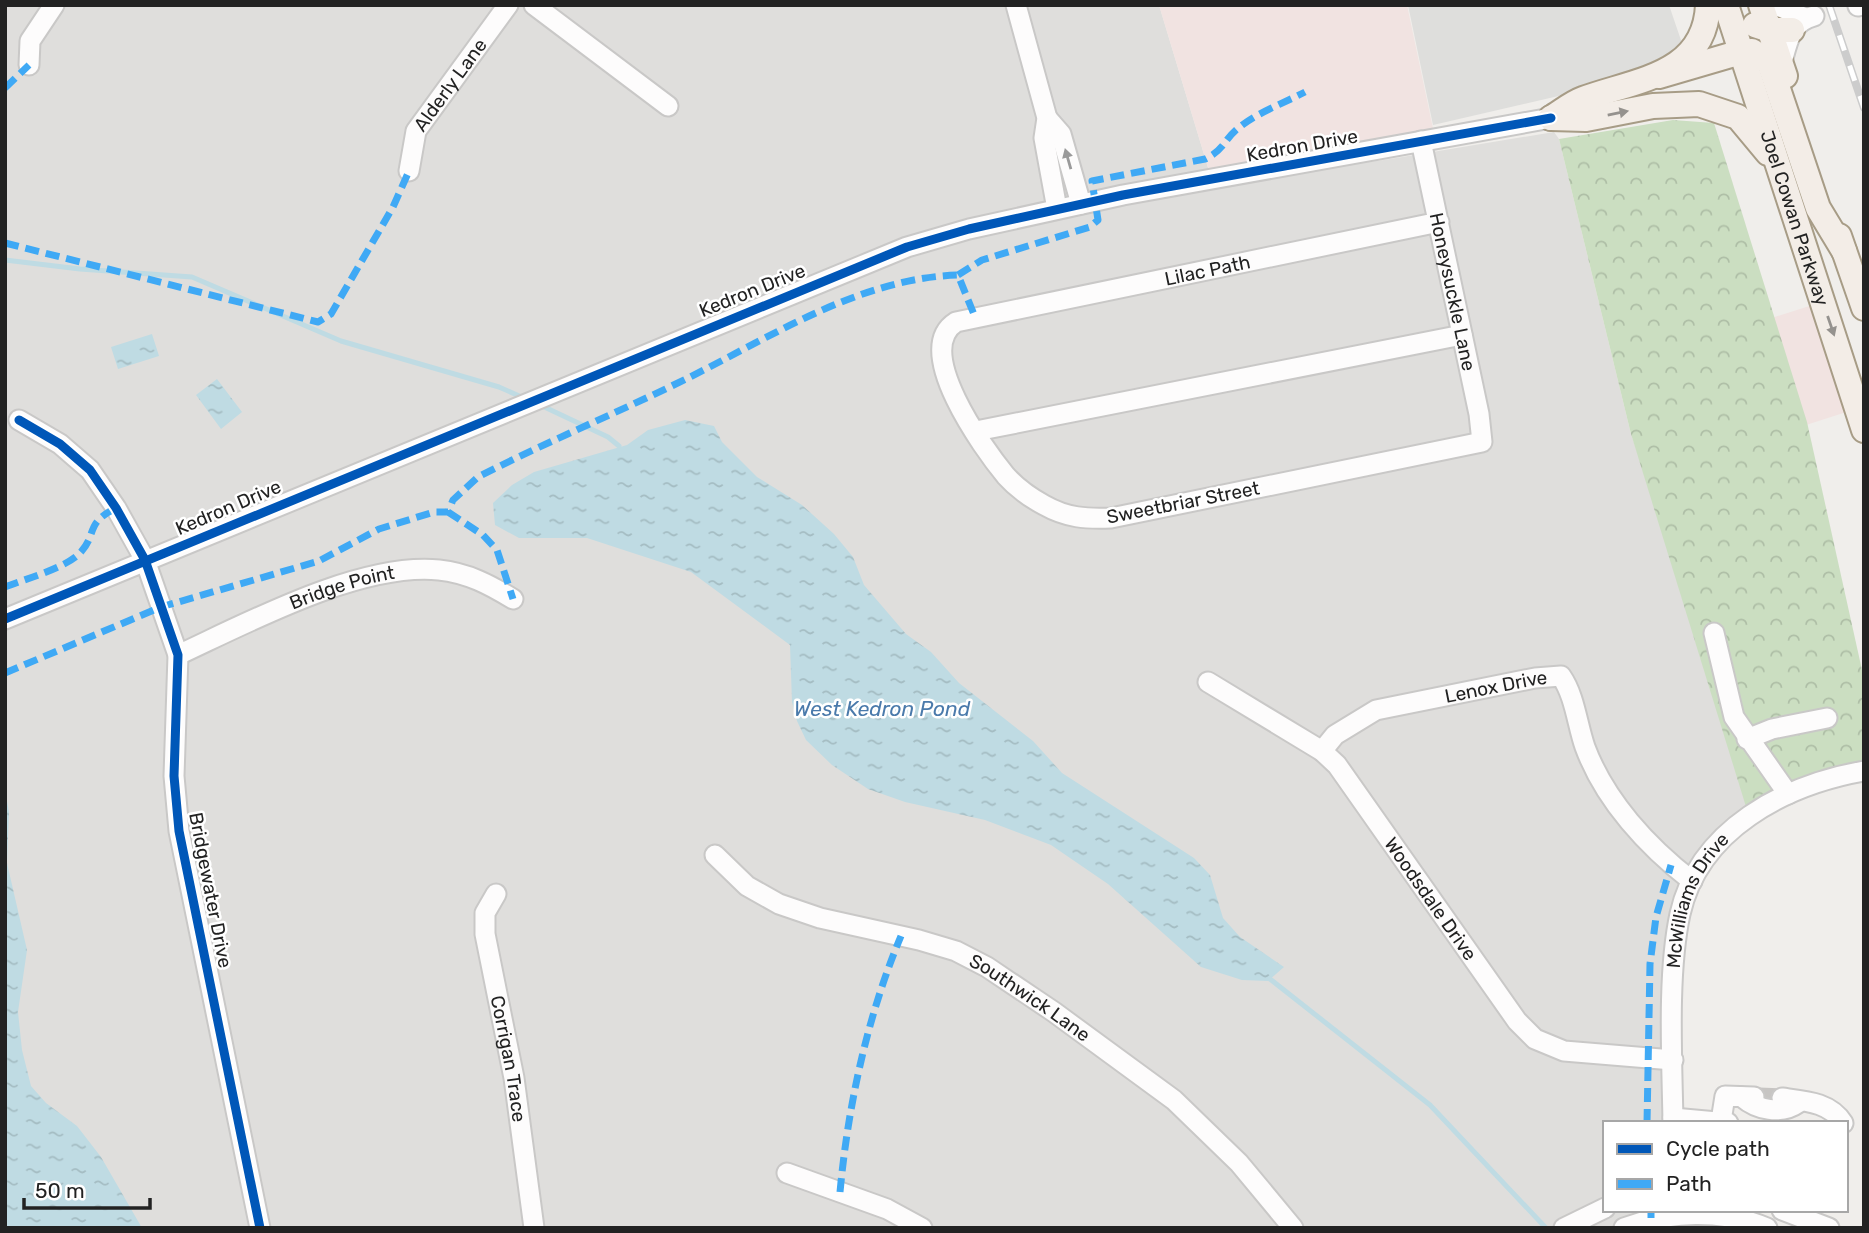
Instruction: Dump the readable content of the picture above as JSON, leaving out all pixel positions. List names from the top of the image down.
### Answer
{
  "streets": {
    "main road": ["Joel Cowan Parkway"],
    "street": [
      "Alderly Lane",
      "Kedron Drive",
      "Lilac Path",
      "Honeysuckle Lane",
      "Sweetbriar Street",
      "Bridge Point",
      "Lenox Drive",
      "Bridgewater Drive",
      "Woodsdale Drive",
      "McWilliams Drive",
      "Southwick Lane",
      "Corrigan Trace"
    ]
  },
  "crossings": [
    ["Kedron Drive", "Honeysuckle Lane"],
    ["Kedron Drive", "Bridgewater Drive"],
    ["Lilac Path", "Honeysuckle Lane"],
    ["Lilac Path", "Sweetbriar Street"],
    ["Honeysuckle Lane", "Sweetbriar Street"],
    ["Bridge Point", "Bridgewater Drive"],
    ["Lenox Drive", "Woodsdale Drive"],
    ["Lenox Drive", "McWilliams Drive"],
    ["Woodsdale Drive", "McWilliams Drive"]
  ],
  "water": ["West Kedron Pond"],
  "legend": ["Cycle path", "Path"],
  "scale_bar": "50 m"
}
